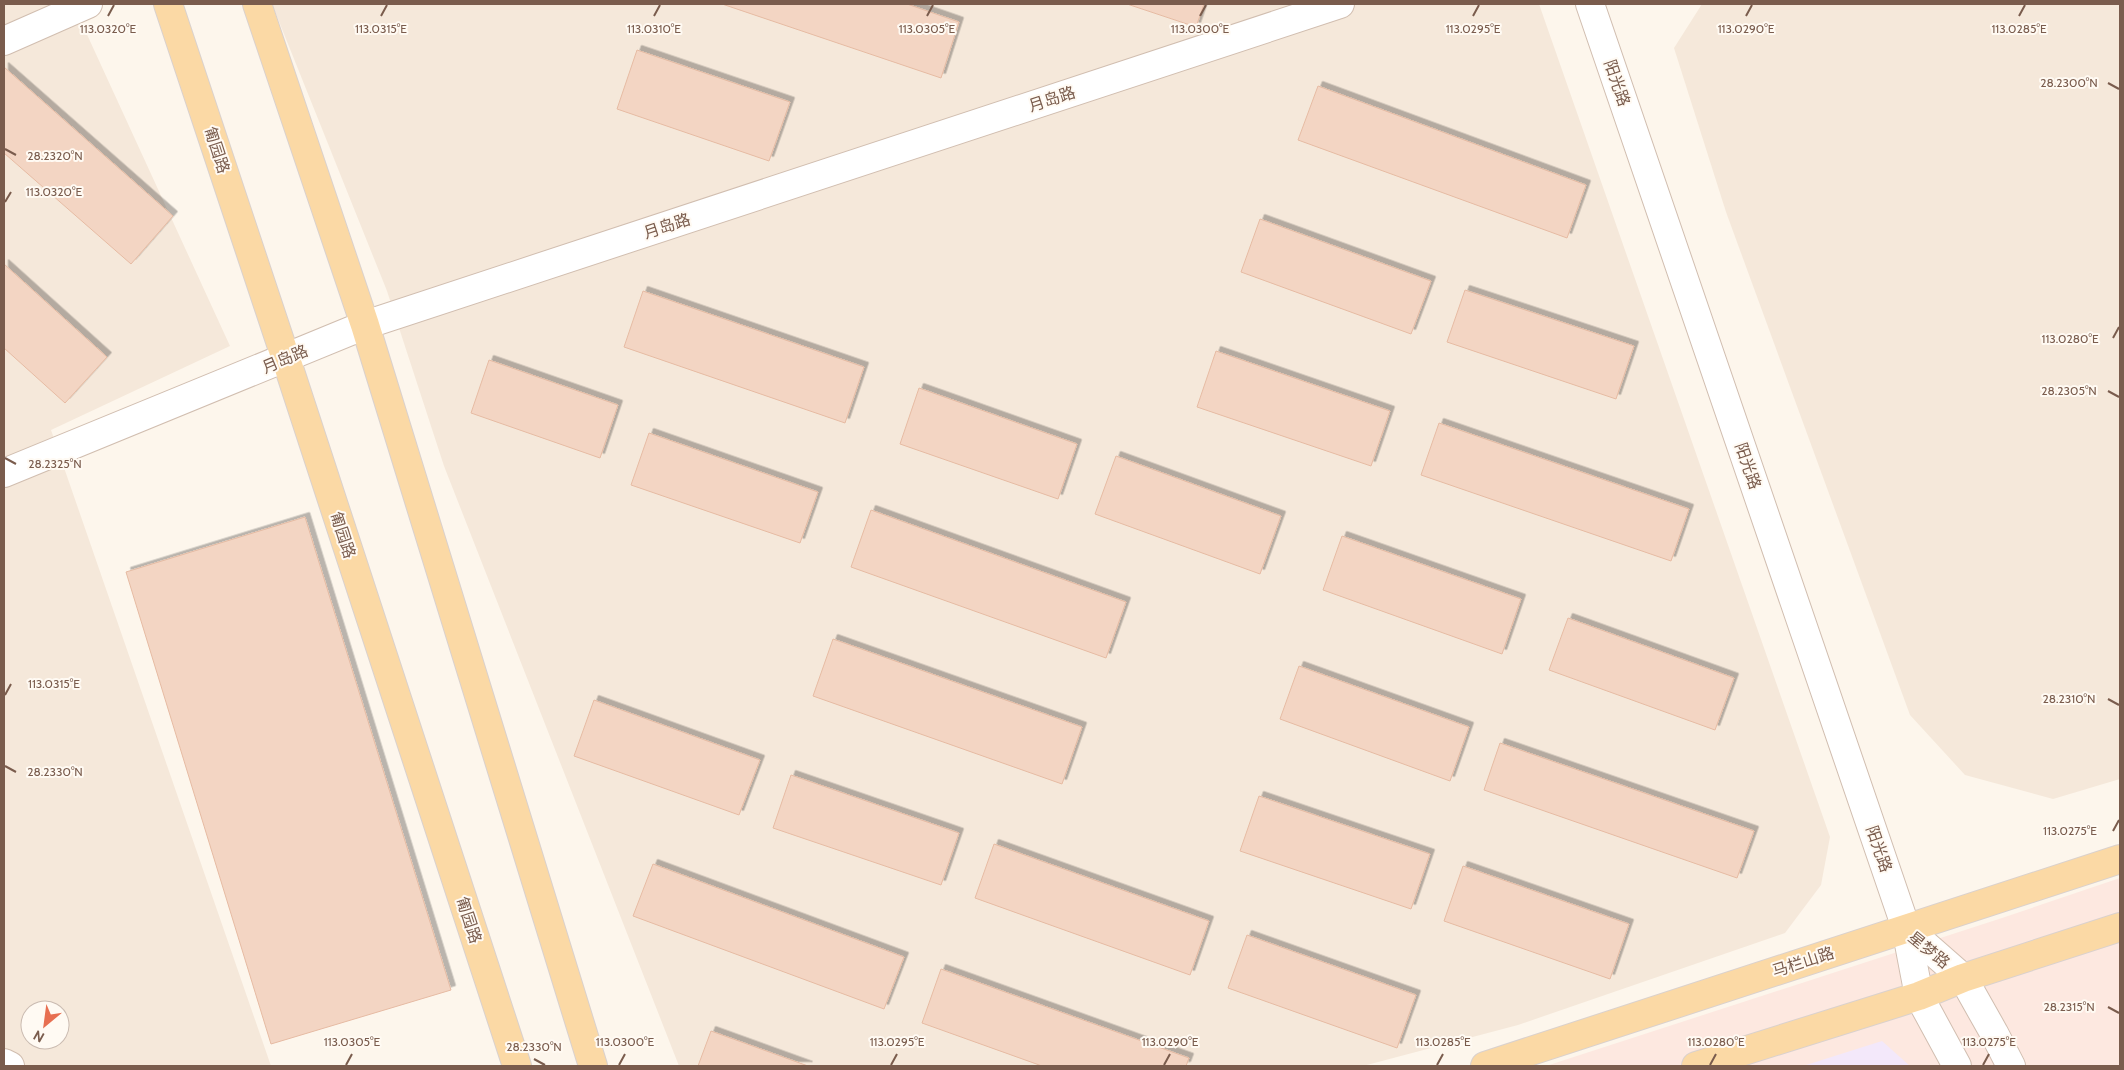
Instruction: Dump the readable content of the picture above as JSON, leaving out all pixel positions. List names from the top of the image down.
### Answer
{
  "streets": {
    "main road": ["匍园路", "马栏山路"],
    "street": ["阳光路", "月岛路", "星梦路"]
  },
  "crossings": [
    ["阳光路", "星梦路"],
    ["阳光路", "马栏山路"],
    ["月岛路", "匍园路"],
    ["星梦路", "马栏山路"]
  ],
  "north": "bottom left",
  "coordinates": [
    "113.0320°E",
    "113.0315°E",
    "113.0310°E",
    "113.0305°E",
    "113.0300°E",
    "113.0295°E",
    "113.0290°E",
    "113.0285°E",
    "28.2300°N",
    "28.2320°N",
    "113.0280°E",
    "28.2305°N",
    "28.2325°N",
    "28.2310°N",
    "28.2330°N",
    "113.0275°E",
    "28.2315°N"
  ]
}
